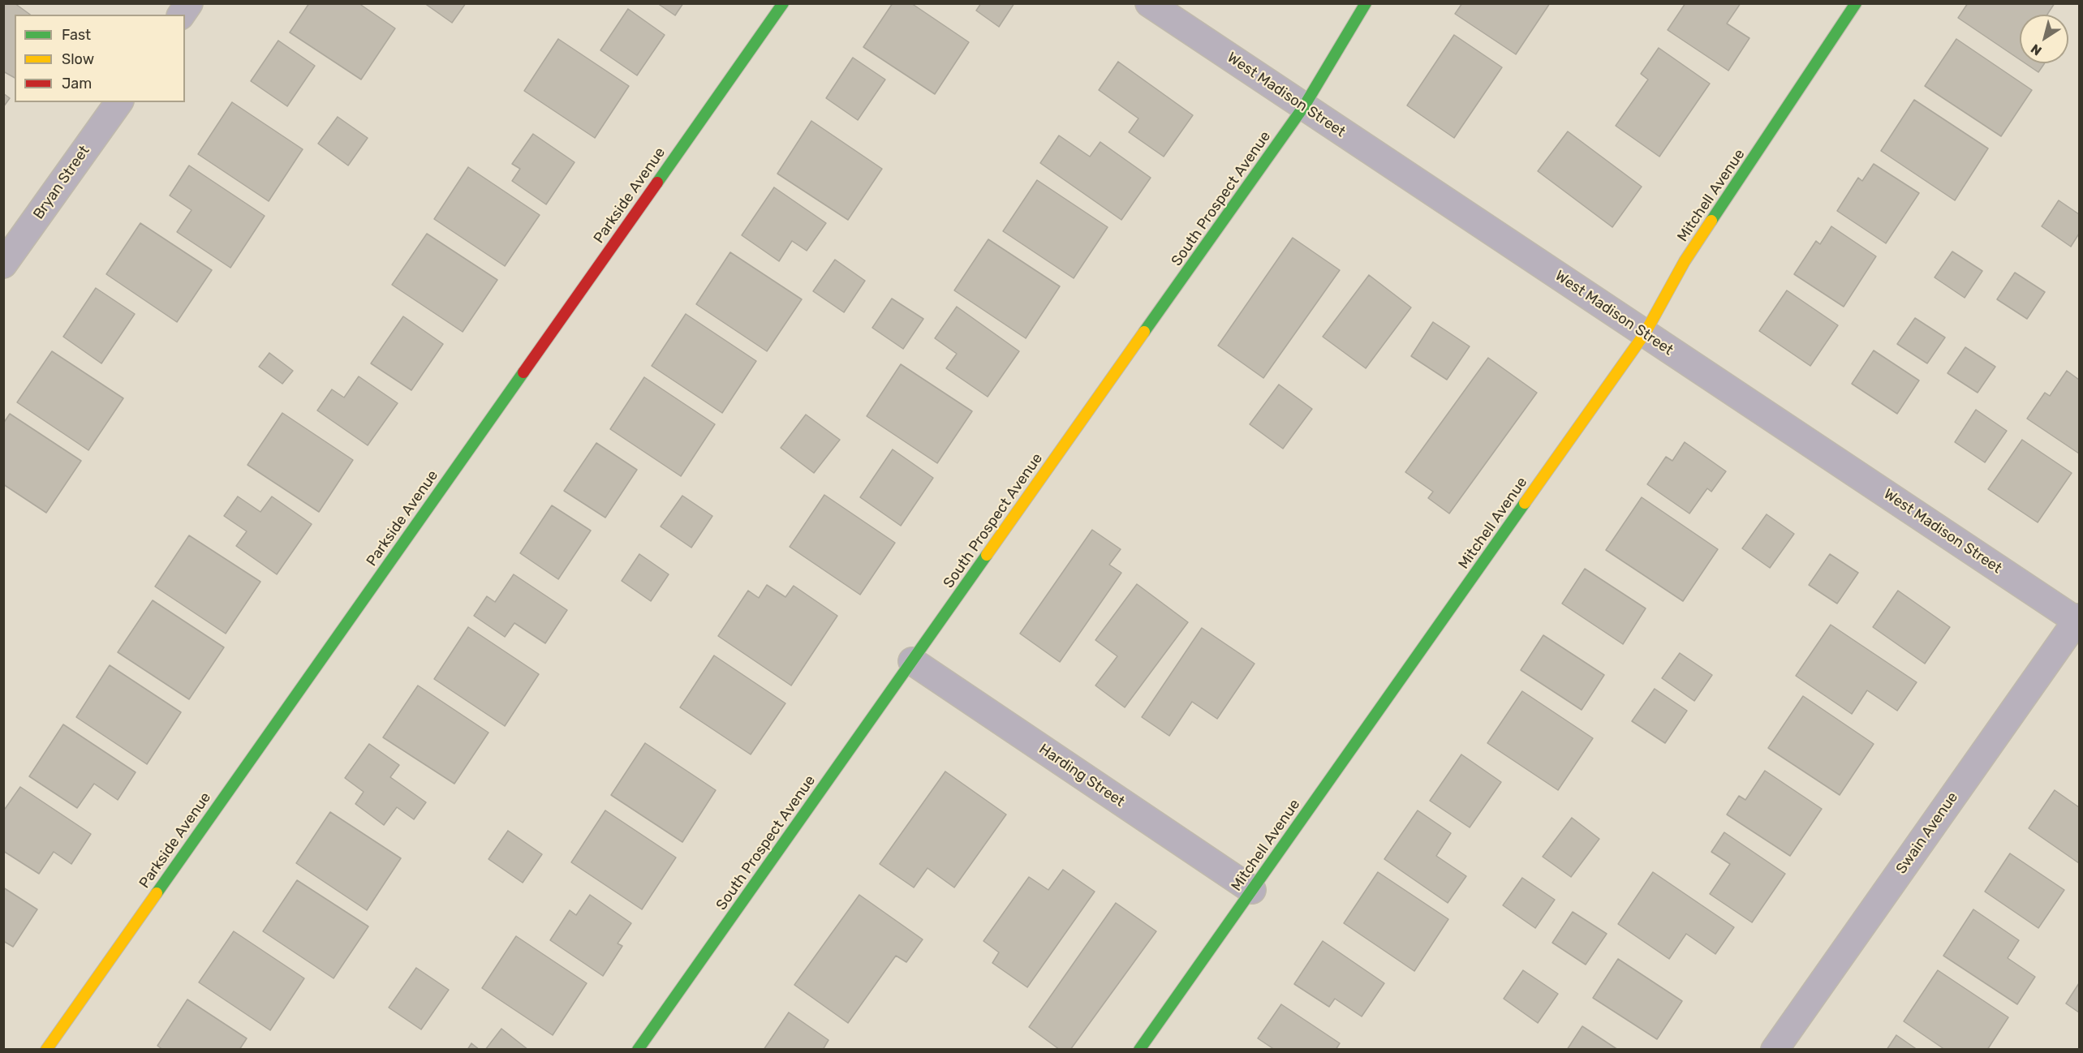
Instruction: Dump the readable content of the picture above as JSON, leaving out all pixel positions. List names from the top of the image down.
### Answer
{
  "streets": {
    "street": [
      "West Madison Street",
      "Bryan Street",
      "Parkside Avenue",
      "Mitchell Avenue",
      "South Prospect Avenue",
      "Harding Street",
      "Swain Avenue"
    ]
  },
  "crossings": [
    ["West Madison Street", "Mitchell Avenue"],
    ["West Madison Street", "South Prospect Avenue"],
    ["West Madison Street", "Swain Avenue"],
    ["Mitchell Avenue", "Harding Street"],
    ["South Prospect Avenue", "Harding Street"]
  ],
  "legend": ["Fast", "Slow", "Jam"],
  "north": "bottom left"
}
